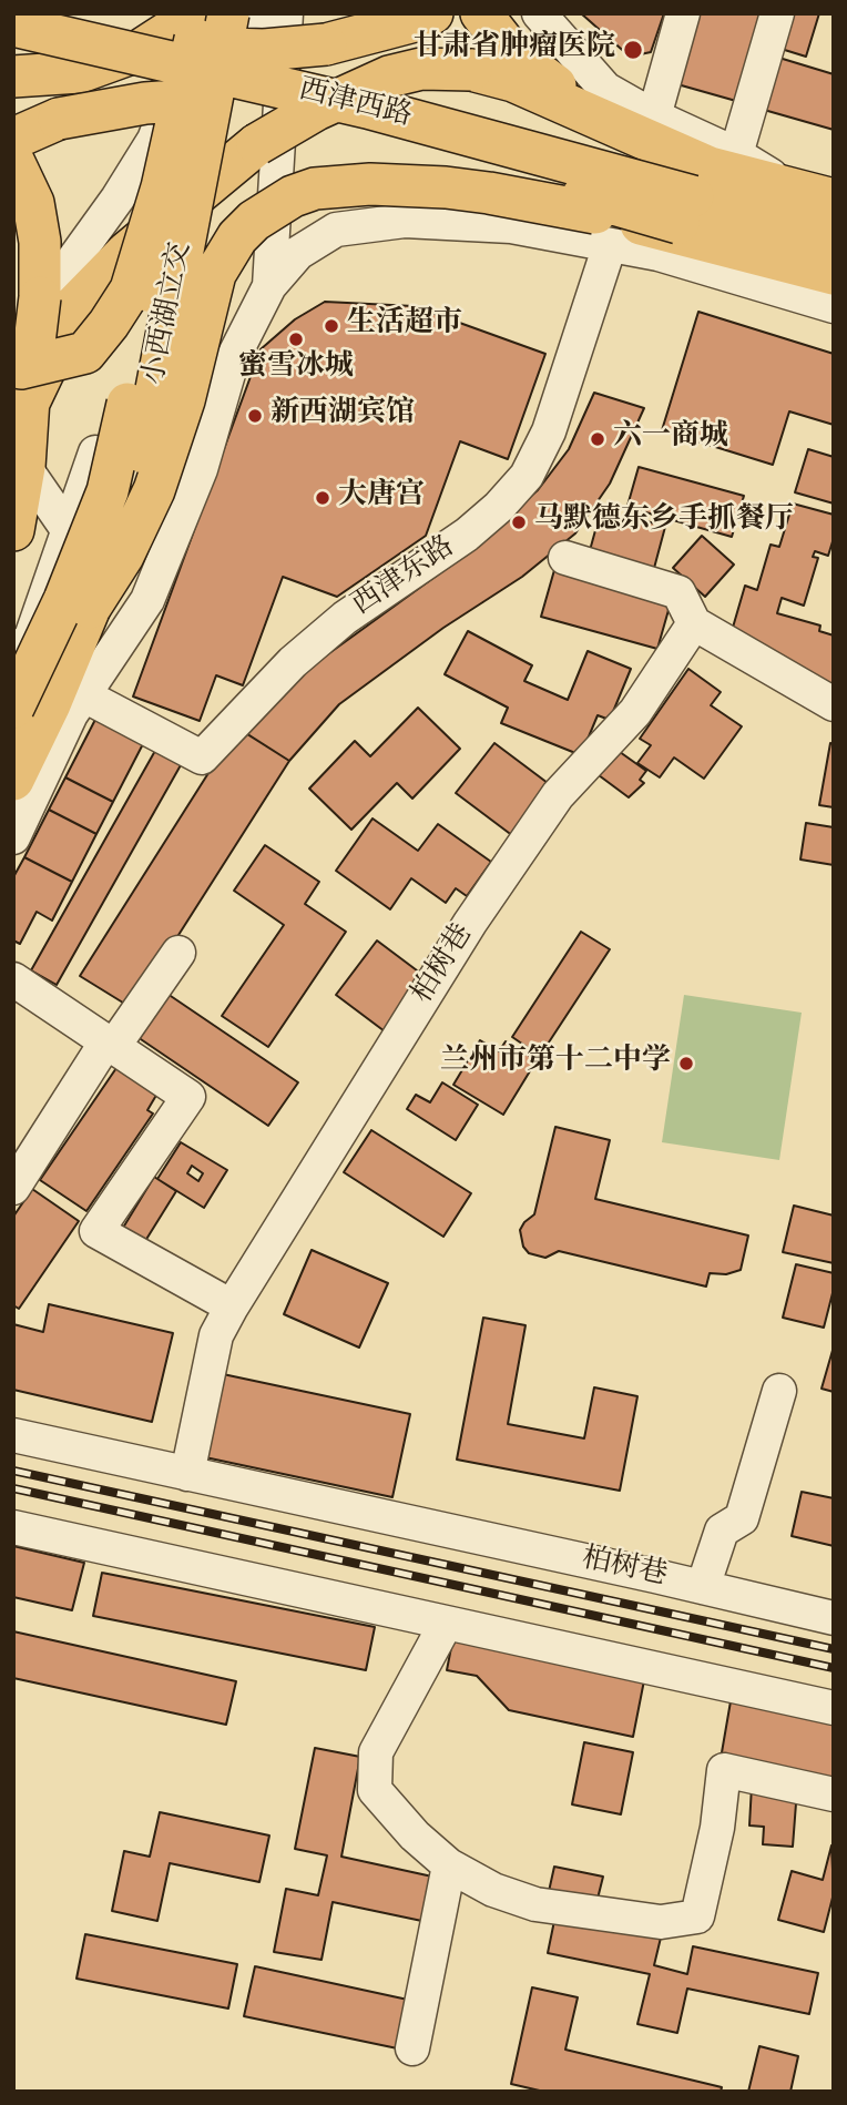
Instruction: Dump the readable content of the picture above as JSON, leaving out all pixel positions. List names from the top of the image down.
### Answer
{
  "streets": {
    "main road": ["西津西路", "小西湖立交"],
    "street": ["西津东路", "柏树巷"]
  },
  "places": [
    "甘肃省肿瘤医院",
    "生活超市",
    "蜜雪冰城",
    "新西湖宾馆",
    "六一商城",
    "大唐宫",
    "马默德东乡手抓餐厅",
    "兰州市第十二中学"
  ]
}
